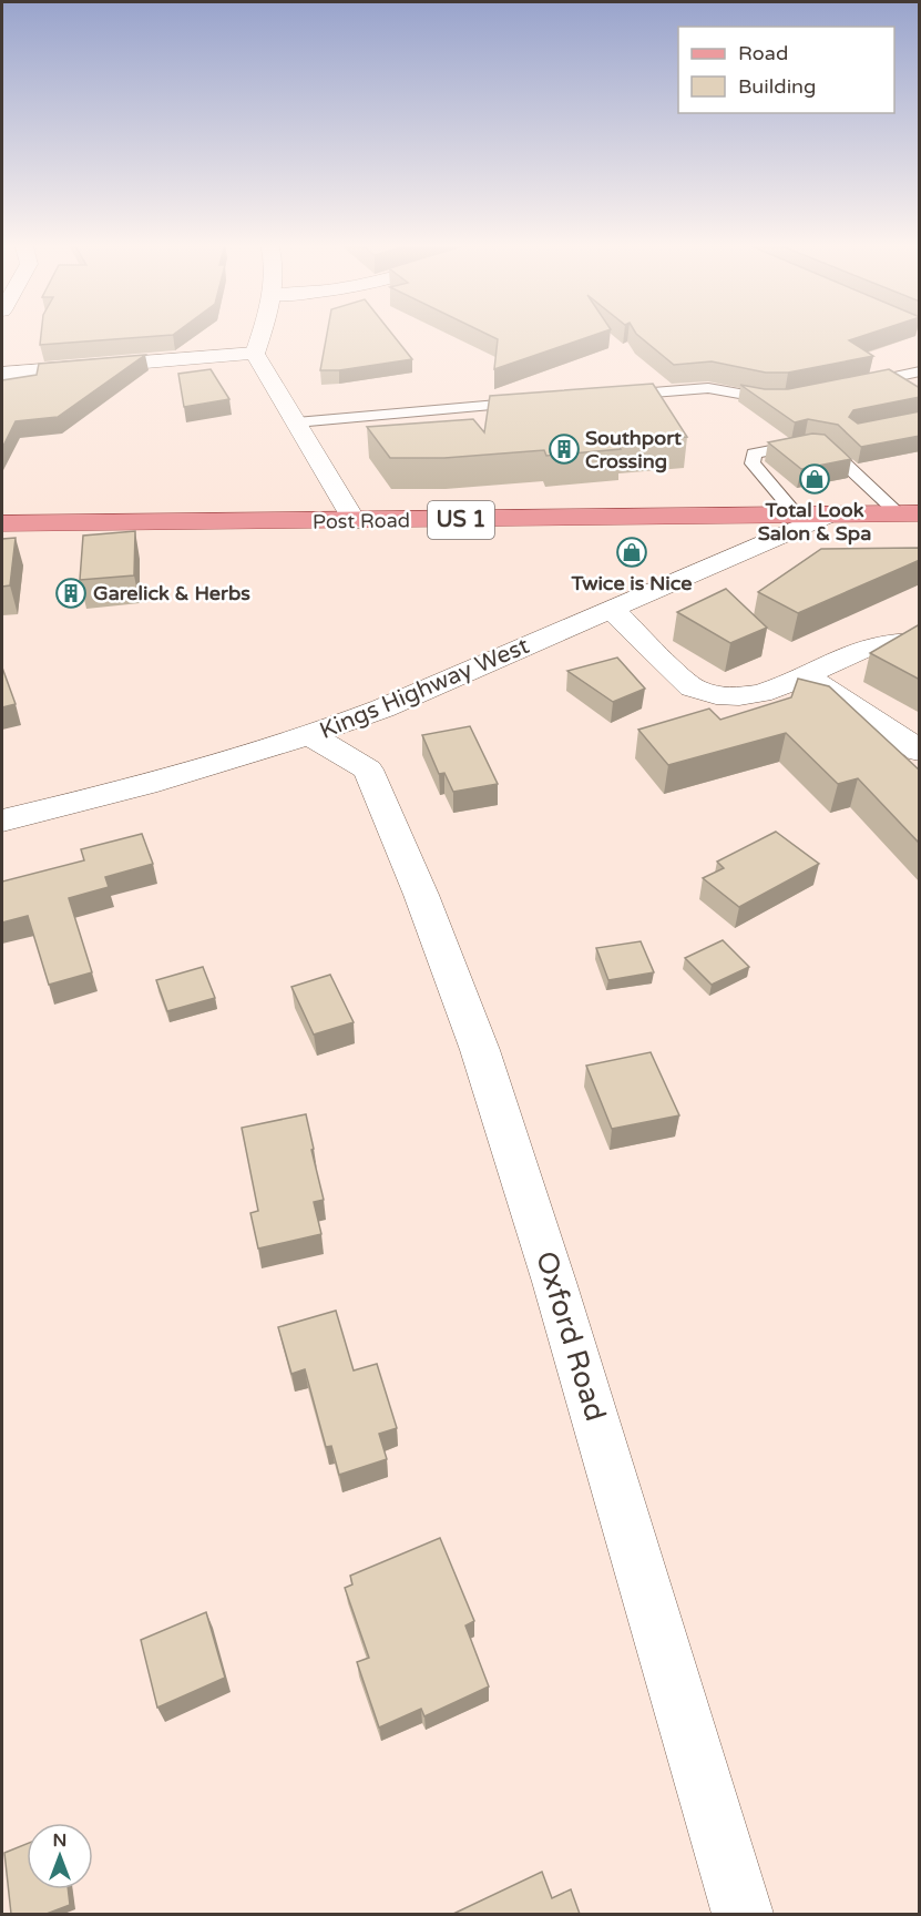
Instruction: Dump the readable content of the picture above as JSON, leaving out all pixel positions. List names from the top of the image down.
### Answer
{
  "streets": {
    "main road": ["US 1", "Post Road"],
    "street": ["Kings Highway West", "Oxford Road"]
  },
  "crossings": [
    ["Post Road", "Kings Highway West"]
  ],
  "places": {
    "building": ["Southport Crossing", "Garelick & Herbs"],
    "shop": ["Total Look Salon & Spa", "Twice is Nice"]
  },
  "legend": ["Road", "Building"],
  "north": "top"
}
